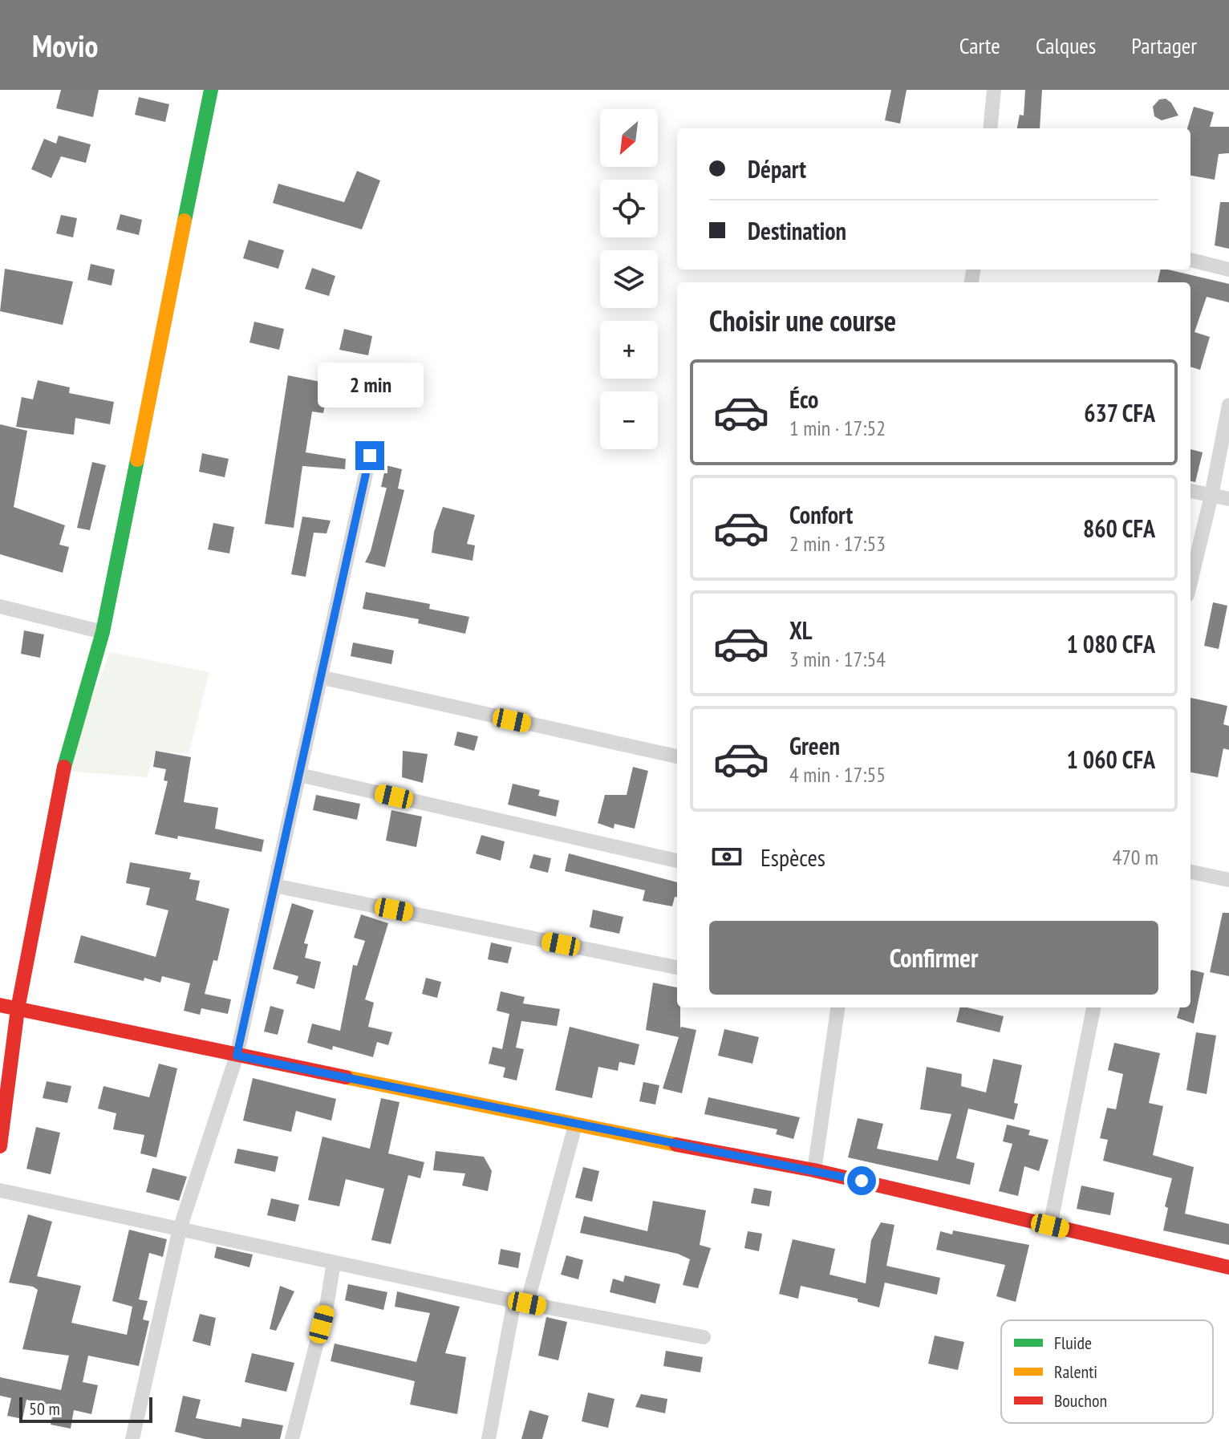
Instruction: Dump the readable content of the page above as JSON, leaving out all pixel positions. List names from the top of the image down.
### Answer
{
  "legend": ["Fluide", "Ralenti", "Bouchon"],
  "scale_bar": "50 m",
  "north": "bottom left",
  "page": {
    "header": "Movio",
    "nav": ["Carte", "Calques", "Partager"],
    "map_buttons": ["+", "−"],
    "banner": ["Départ", "Destination"],
    "heading": "Choisir une course",
    "list": [
      {
        "name": "Éco",
        "note": "1 min · 17:52",
        "value": "637 CFA"
      },
      {
        "name": "Confort",
        "note": "2 min · 17:53",
        "value": "860 CFA"
      },
      {
        "name": "XL",
        "note": "3 min · 17:54",
        "value": "1 080 CFA"
      },
      {
        "name": "Green",
        "note": "4 min · 17:55",
        "value": "1 060 CFA"
      }
    ],
    "bubble": "2 min",
    "pay": ["Espèces", "470 m"],
    "buttons": "Confirmer",
    "scale": "50 m"
  }
}
